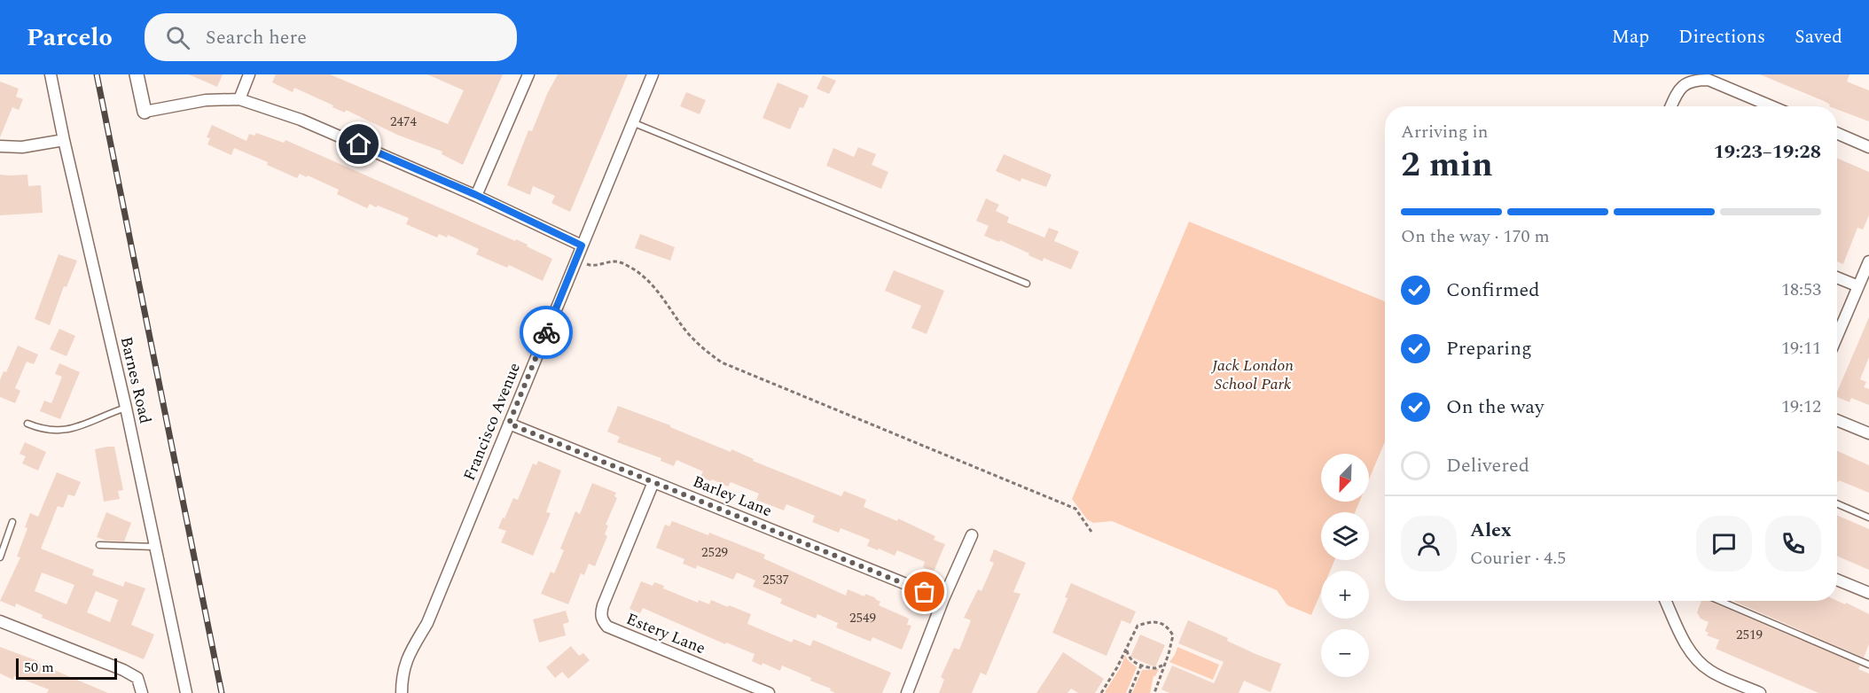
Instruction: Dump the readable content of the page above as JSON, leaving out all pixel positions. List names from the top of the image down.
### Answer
{
  "streets": {
    "street": [
      "Barnes Road",
      "Francisco Avenue",
      "Barley Lane",
      "Estery Lane"
    ]
  },
  "crossings": [
    ["Francisco Avenue", "Barley Lane"],
    ["Barley Lane", "Estery Lane"]
  ],
  "parks": ["Jack London School Park"],
  "house_numbers": [
    "2474",
    "2529",
    "2537",
    "2549",
    "2519"
  ],
  "scale_bar": "50 m",
  "north": "bottom left",
  "page": {
    "header": "Parcelo",
    "search": "Search here",
    "nav": ["Map", "Directions", "Saved"],
    "heading": ["2 min", "Arriving in", "19:23–19:28"],
    "panel": ["Alex", "Courier · 4.5"],
    "bar": "On the way · 170 m",
    "list": [
      ["Confirmed", "18:53"],
      ["Preparing", "19:11"],
      ["On the way", "19:12"],
      "Delivered"
    ],
    "map_buttons": ["+", "−"],
    "scale": "50 m"
  }
}
